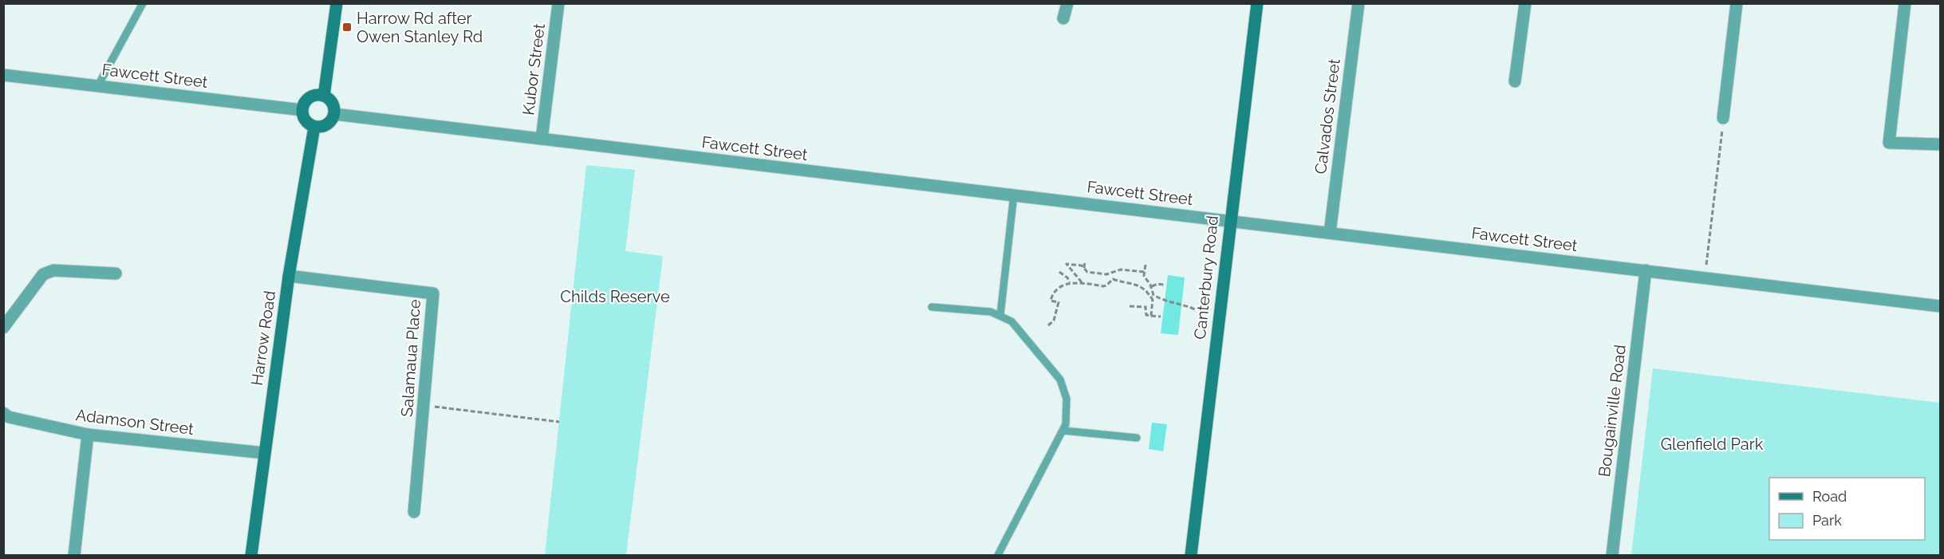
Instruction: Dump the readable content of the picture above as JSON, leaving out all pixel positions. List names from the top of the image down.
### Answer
{
  "streets": {
    "street": [
      "Kubor Street",
      "Fawcett Street",
      "Calvados Street",
      "Canterbury Road",
      "Harrow Road",
      "Salamaua Place",
      "Bougainville Road",
      "Adamson Street"
    ]
  },
  "crossings": [
    ["Kubor Street", "Fawcett Street"],
    ["Fawcett Street", "Calvados Street"],
    ["Fawcett Street", "Canterbury Road"],
    ["Fawcett Street", "Harrow Road"],
    ["Fawcett Street", "Bougainville Road"],
    ["Harrow Road", "Salamaua Place"],
    ["Harrow Road", "Adamson Street"]
  ],
  "parks": ["Childs Reserve", "Glenfield Park"],
  "places": {
    "transit": ["Harrow Rd after Owen Stanley Rd"]
  },
  "legend": ["Road", "Park"]
}
